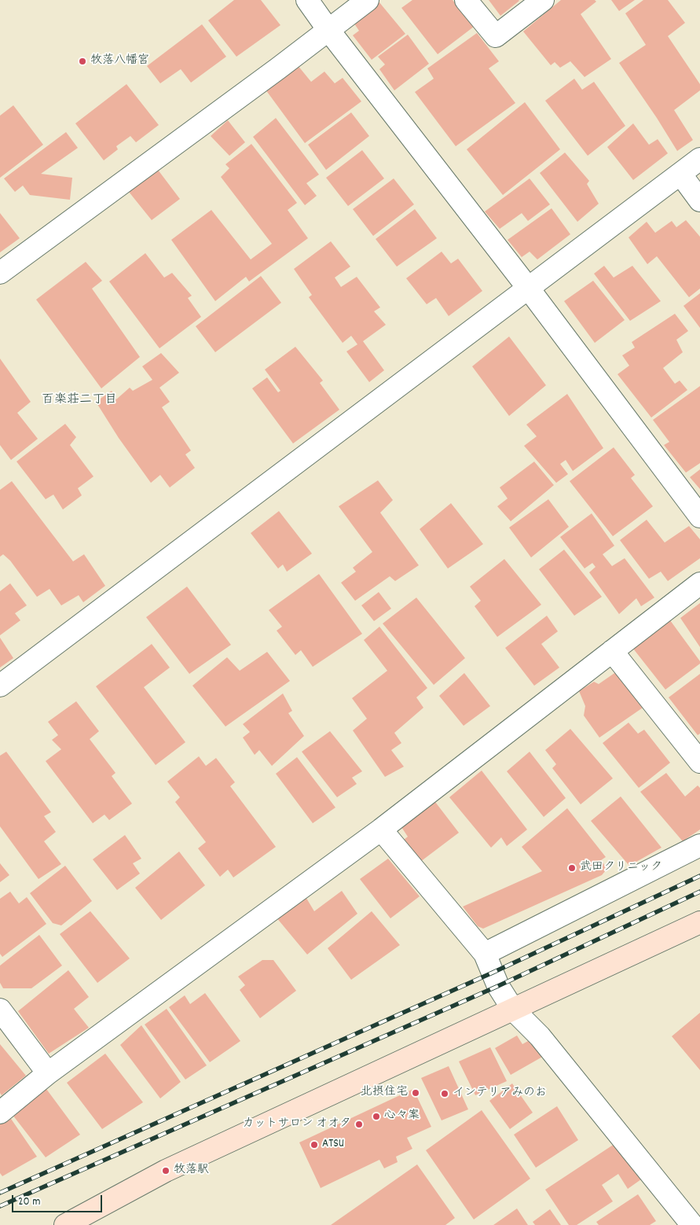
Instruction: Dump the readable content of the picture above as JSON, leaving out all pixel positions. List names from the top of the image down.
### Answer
{
  "districts": ["百楽荘二丁目"],
  "places": [
    "牧落八幡宮",
    "武田クリニック",
    "北摂住宅",
    "インテリアみのお",
    "心々案",
    "カットサロン オオタ",
    "ATSU",
    "牧落駅"
  ],
  "scale_bar": "20 m"
}
